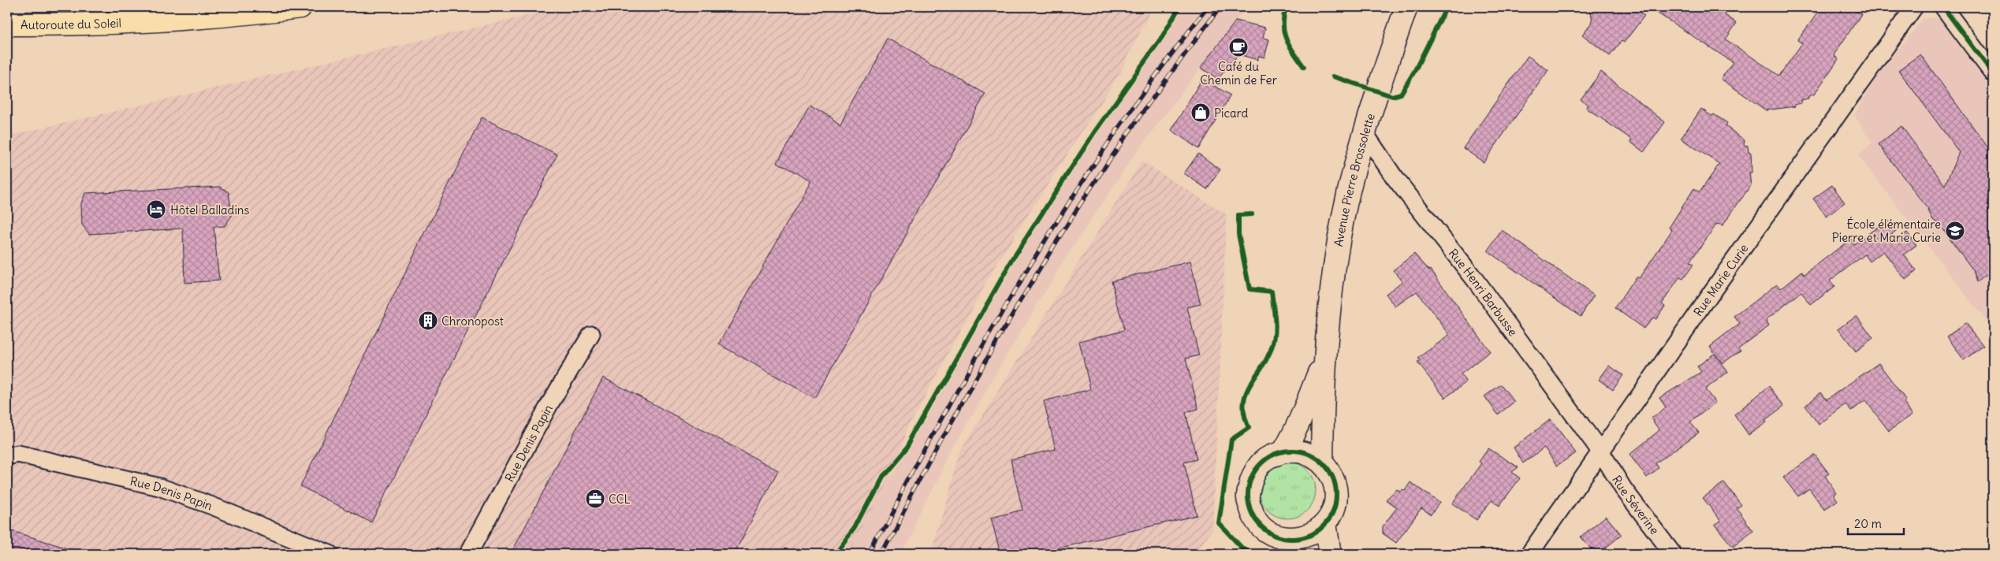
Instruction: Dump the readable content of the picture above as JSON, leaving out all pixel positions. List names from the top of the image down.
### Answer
{
  "streets": {
    "highway": ["Autoroute du Soleil"],
    "main road": ["Avenue Pierre Brossolette"],
    "street": [
      "Rue Marie Curie",
      "Rue Henri Barbusse",
      "Rue Denis Papin",
      "Rue Séverine"
    ]
  },
  "crossings": [
    ["Avenue Pierre Brossolette", "Rue Henri Barbusse"],
    ["Rue Marie Curie", "Rue Henri Barbusse"],
    ["Rue Marie Curie", "Rue Séverine"],
    ["Rue Henri Barbusse", "Rue Séverine"]
  ],
  "places": {
    "cafe": ["Café du Chemin de Fer"],
    "shop": ["Picard"],
    "hotel": ["Hôtel Balladins"],
    "school or university": ["École élémentaire Pierre et Marie Curie"],
    "building": ["Chronopost"],
    "office": ["CCL"]
  },
  "scale_bar": "20 m"
}
